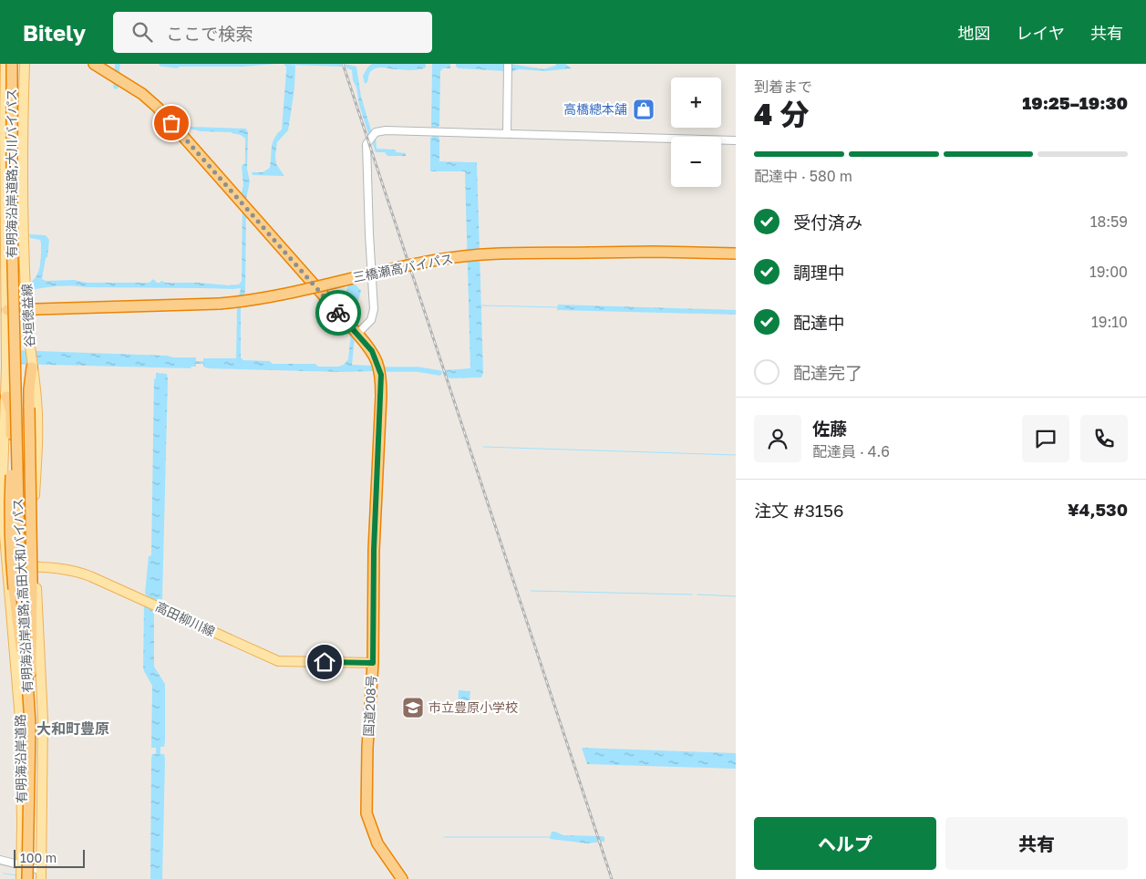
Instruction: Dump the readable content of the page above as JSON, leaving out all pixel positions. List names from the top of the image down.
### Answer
{
  "streets": {
    "highway": [
      "有明海沿岸道路;大川バイパス",
      "三橋瀬高バイパス",
      "有明海沿岸道路;高田大和バイパス",
      "国道208号"
    ],
    "main road": ["谷垣徳益線", "高田柳川線", "有明海沿岸道路"]
  },
  "crossings": [
    ["有明海沿岸道路;大川バイパス", "三橋瀬高バイパス"],
    ["有明海沿岸道路;大川バイパス", "谷垣徳益線"],
    ["有明海沿岸道路;大川バイパス", "有明海沿岸道路;高田大和バイパス"],
    ["三橋瀬高バイパス", "谷垣徳益線"],
    ["三橋瀬高バイパス", "有明海沿岸道路;高田大和バイパス"],
    ["谷垣徳益線", "有明海沿岸道路;高田大和バイパス"],
    ["谷垣徳益線", "有明海沿岸道路"],
    ["高田柳川線", "国道208号"],
    ["高田柳川線", "有明海沿岸道路"]
  ],
  "districts": ["大和町豊原"],
  "places": {
    "shop": ["高橋總本舗"],
    "school or university": ["市立豊原小学校"]
  },
  "scale_bar": "100 m",
  "page": {
    "header": "Bitely",
    "search": "ここで検索",
    "nav": ["地図", "レイヤ", "共有"],
    "heading": ["4 分", "到着まで", "19:25–19:30"],
    "panel": [
      "佐藤",
      "配達員 · 4.6",
      "注文 #3156",
      "¥4,530"
    ],
    "map_buttons": ["+", "−"],
    "bar": "配達中 · 580 m",
    "list": [
      ["受付済み", "18:59"],
      ["調理中", "19:00"],
      ["配達中", "19:10"],
      "配達完了"
    ],
    "buttons": ["ヘルプ", "共有"],
    "scale": "100 m"
  }
}
